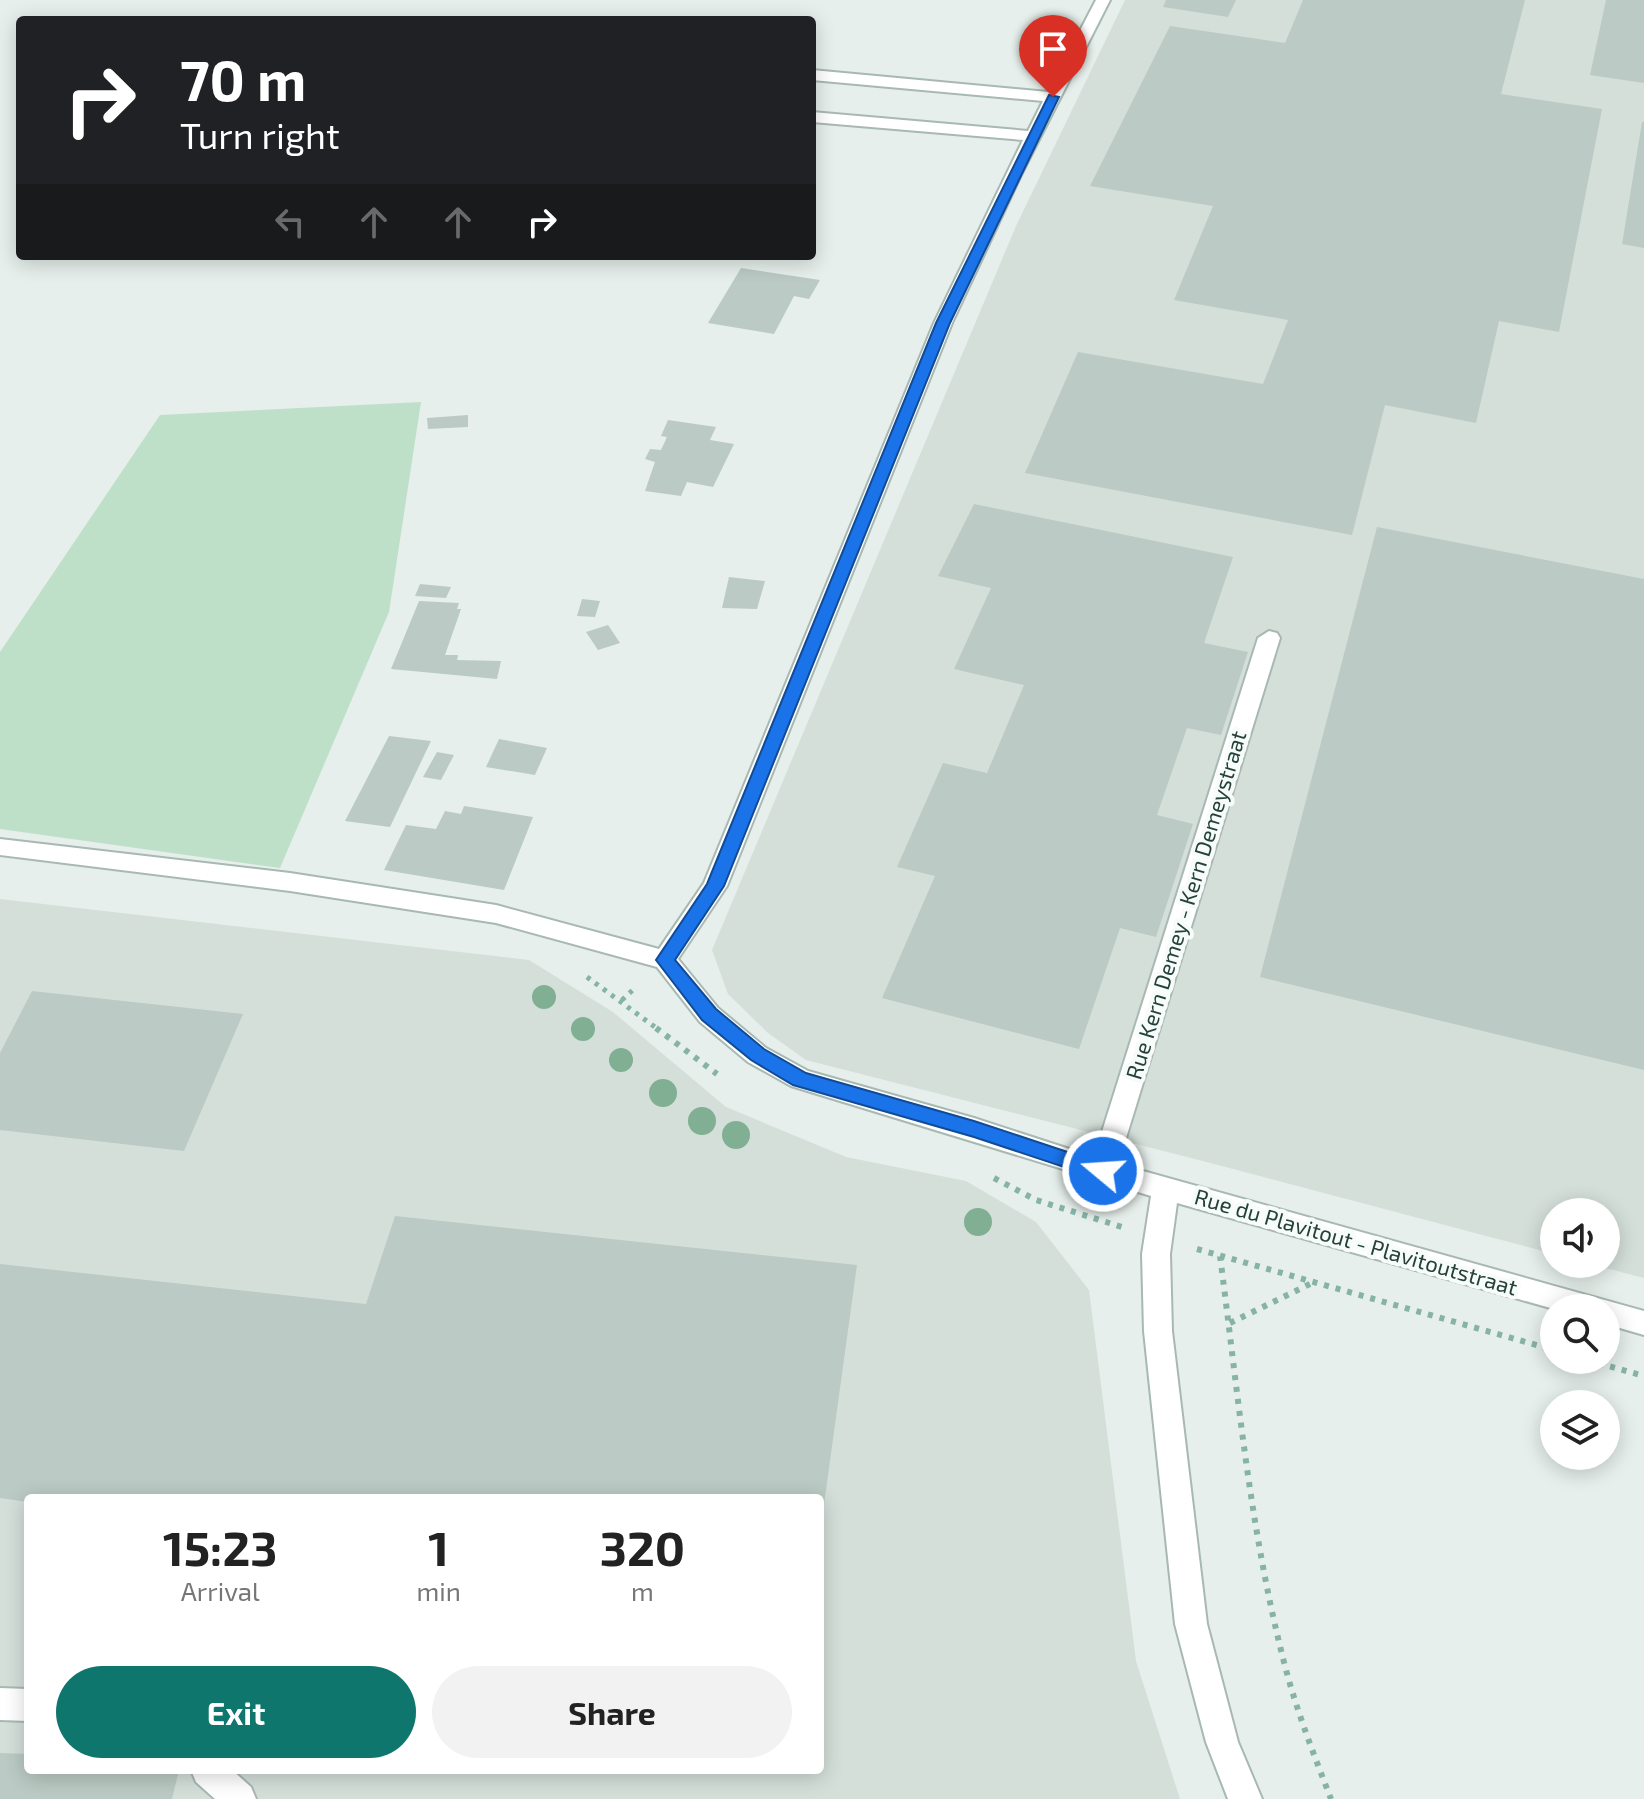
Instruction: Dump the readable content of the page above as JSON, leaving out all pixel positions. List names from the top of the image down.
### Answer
{
  "streets": {
    "street": ["Rue Kern Demey - Kern Demeystraat", "Rue du Plavitout - Plavitoutstraat"]
  },
  "crossings": [
    ["Rue Kern Demey - Kern Demeystraat", "Rue du Plavitout - Plavitoutstraat"]
  ],
  "page": {
    "turn": ["70 m", "Turn right"],
    "eta": [
      "15:23",
      "Arrival",
      "1",
      "min",
      "320",
      "m"
    ],
    "buttons": ["Exit", "Share"]
  }
}
